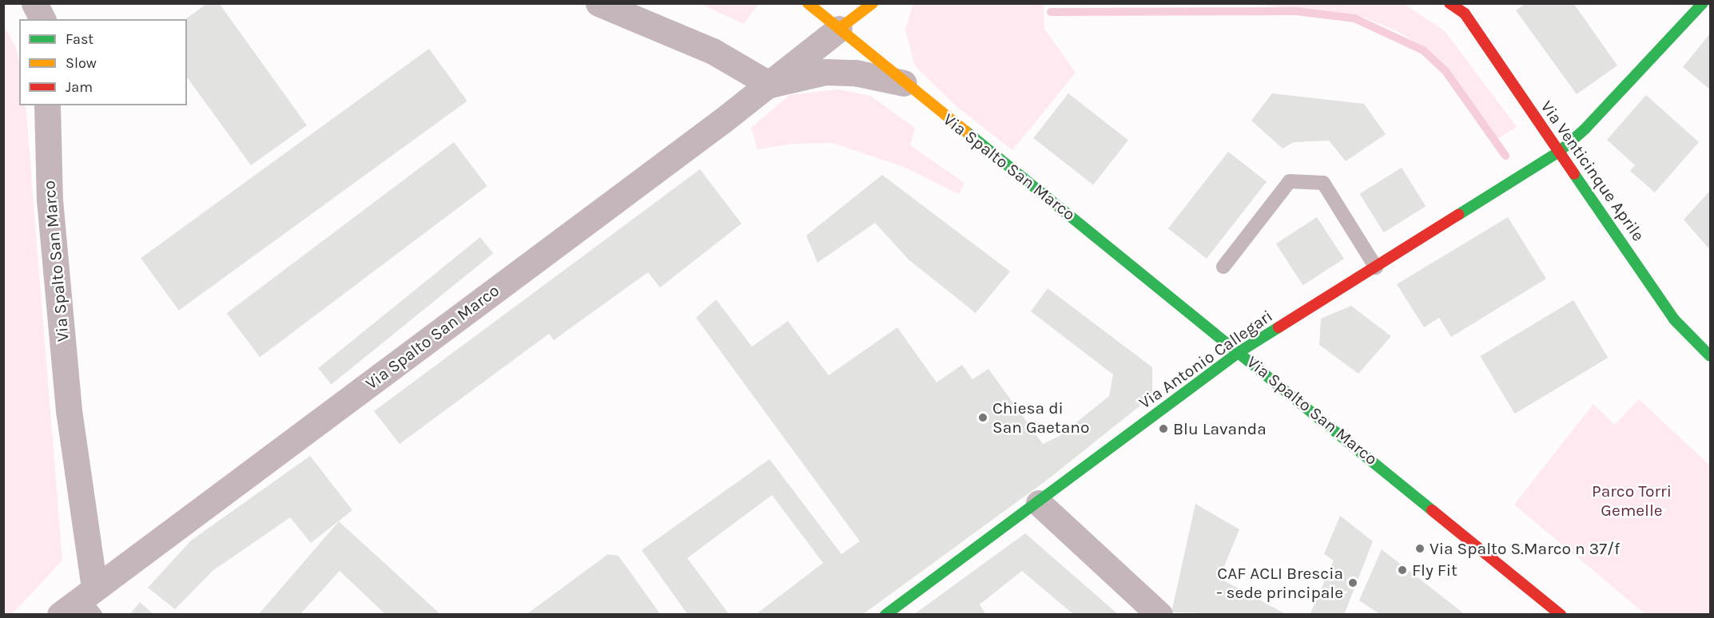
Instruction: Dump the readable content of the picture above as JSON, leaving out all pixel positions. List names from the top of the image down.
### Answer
{
  "streets": {
    "main road": ["Via Spalto San Marco", "Via Venticinque Aprile", "Via Antonio Callegari"]
  },
  "crossings": [
    ["Via Spalto San Marco", "Via Antonio Callegari"],
    ["Via Venticinque Aprile", "Via Antonio Callegari"]
  ],
  "parks": ["Parco Torri Gemelle"],
  "places": [
    "Chiesa di San Gaetano",
    "Blu Lavanda",
    "Via Spalto S.Marco n 37/f",
    "Fly Fit",
    "CAF ACLI Brescia - sede principale"
  ],
  "legend": ["Fast", "Slow", "Jam"]
}
